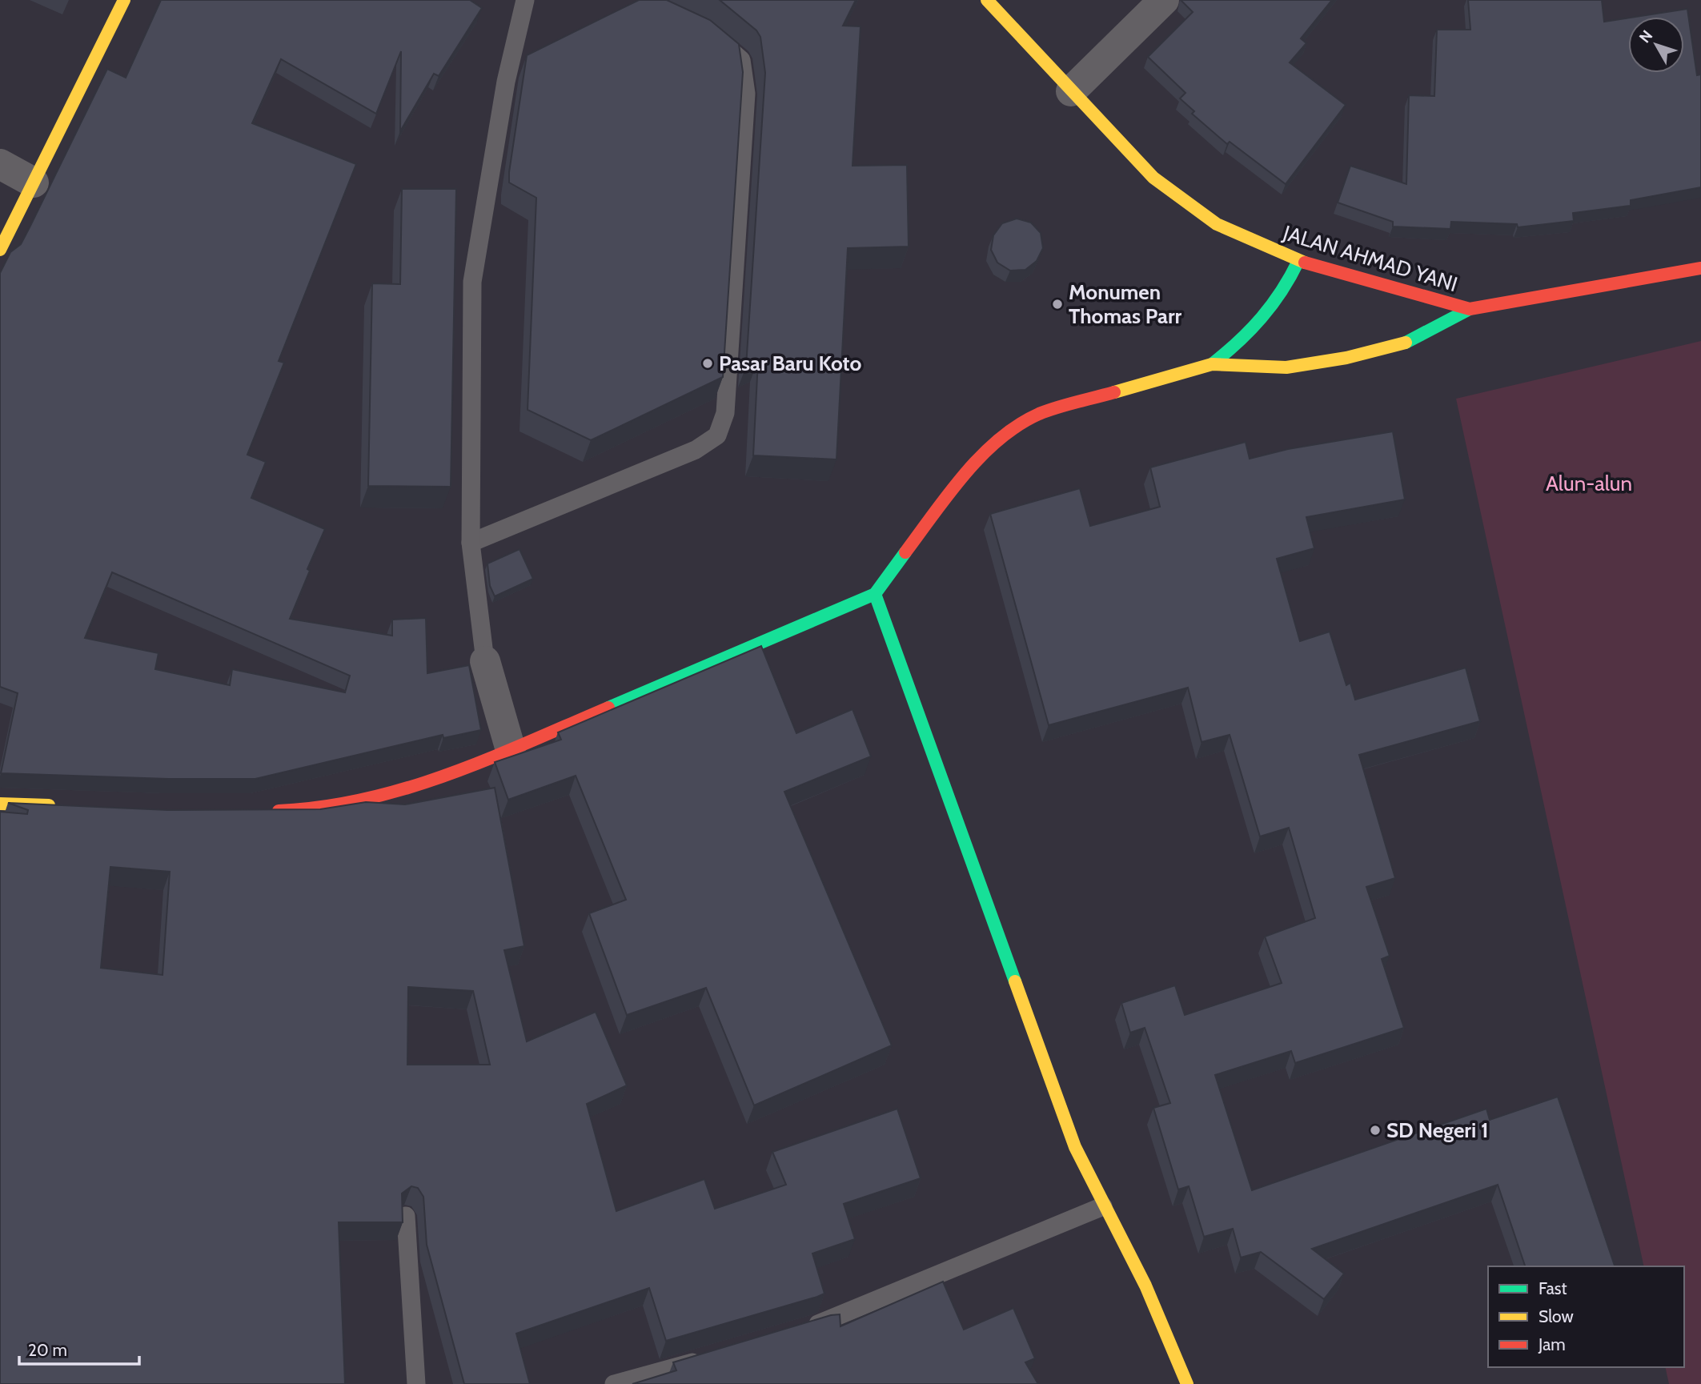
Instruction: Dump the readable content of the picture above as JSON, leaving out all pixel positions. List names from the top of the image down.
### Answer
{
  "streets": {
    "main road": ["JALAN AHMAD YANI"]
  },
  "parks": ["Alun-alun"],
  "places": ["Monumen Thomas Parr", "Pasar Baru Koto", "SD Negeri 1"],
  "legend": ["Fast", "Slow", "Jam"],
  "scale_bar": "20 m",
  "north": "top left"
}
